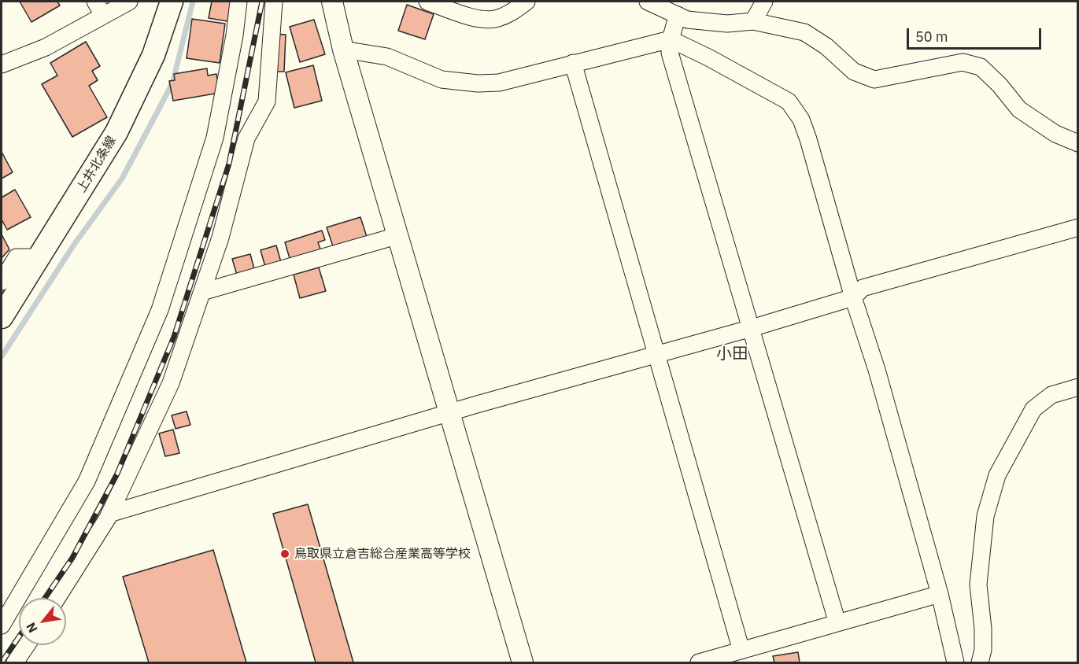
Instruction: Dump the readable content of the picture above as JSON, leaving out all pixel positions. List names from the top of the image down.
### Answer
{
  "streets": {
    "main road": ["上井北条線"]
  },
  "districts": ["小田"],
  "places": ["鳥取県立倉吉総合産業高等学校"],
  "scale_bar": "50 m",
  "north": "bottom left"
}
